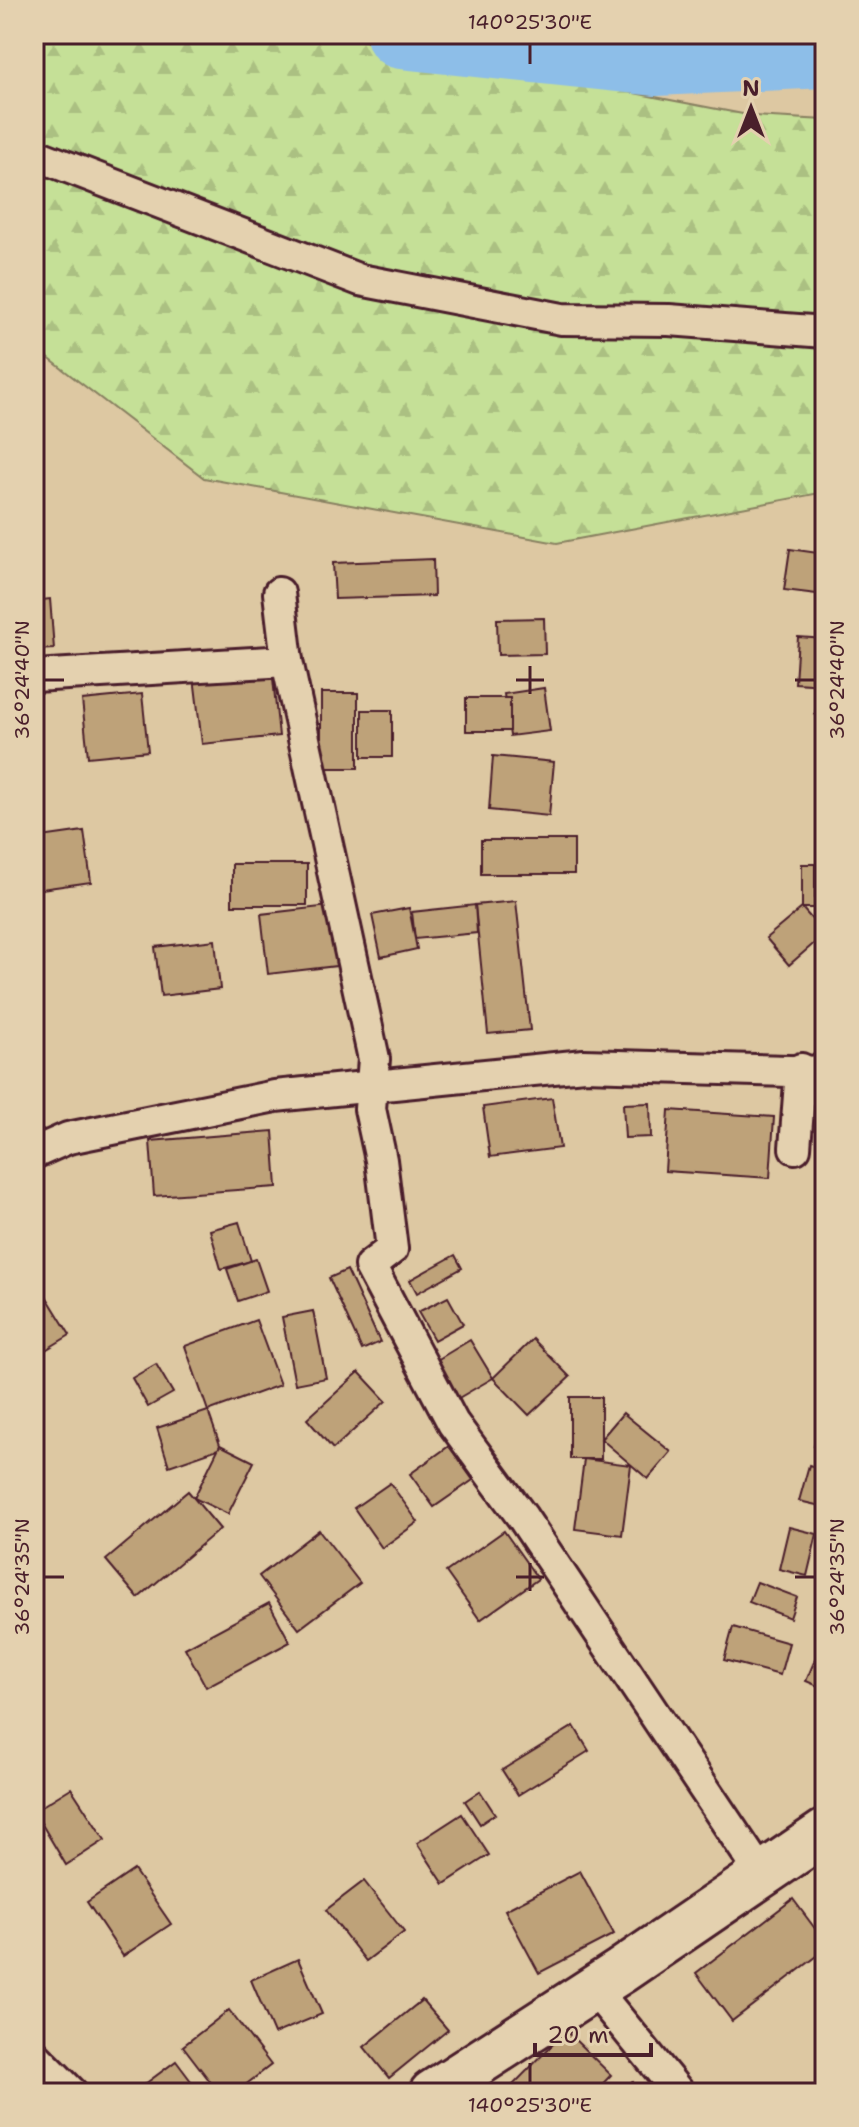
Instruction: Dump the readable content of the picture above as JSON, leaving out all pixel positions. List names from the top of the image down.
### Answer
{
  "scale_bar": "20 m",
  "north": "top",
  "coordinates": ["140°25'30\"E", "36°24'40\"N", "36°24'35\"N"]
}
